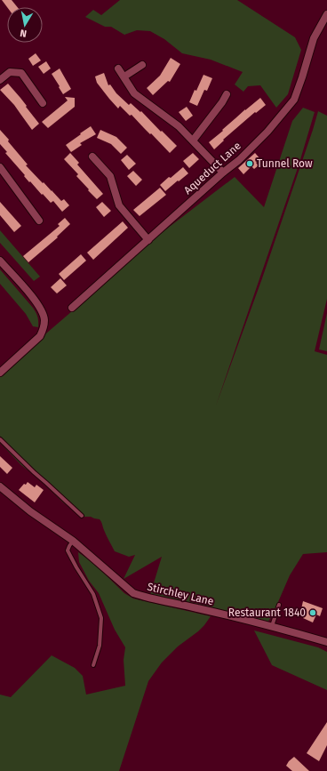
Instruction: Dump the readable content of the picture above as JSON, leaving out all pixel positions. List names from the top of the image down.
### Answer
{
  "streets": {
    "street": ["Aqueduct Lane", "Stirchley Lane"]
  },
  "places": ["Tunnel Row", "Restaurant 1840"],
  "north": "bottom"
}
